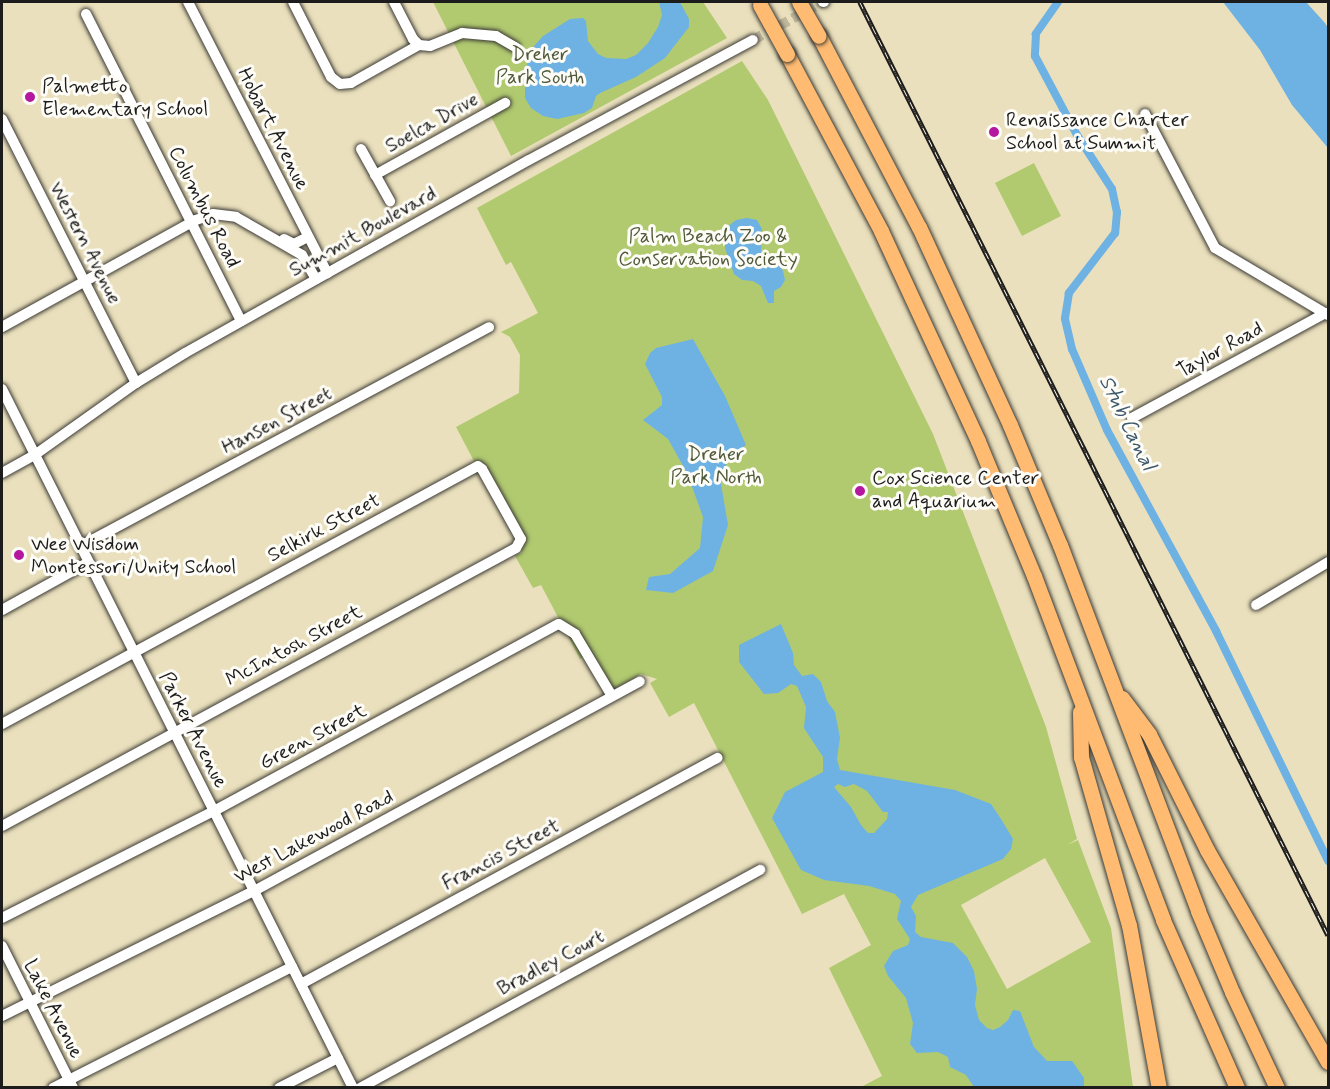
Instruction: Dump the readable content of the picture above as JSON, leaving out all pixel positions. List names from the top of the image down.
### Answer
{
  "streets": {
    "street": [
      "Soelca Drive",
      "Hobart Avenue",
      "Columbus Road",
      "Summit Boulevard",
      "Western Avenue",
      "Taylor Road",
      "Hansen Street",
      "Selkirk Street",
      "McIntosh Street",
      "Parker Avenue",
      "Green Street",
      "West Lakewood Road",
      "Francis Street",
      "Bradley Court",
      "Lake Avenue"
    ]
  },
  "crossings": [
    ["Hobart Avenue", "Summit Boulevard"],
    ["Columbus Road", "Summit Boulevard"],
    ["Summit Boulevard", "Western Avenue"],
    ["Summit Boulevard", "Parker Avenue"],
    ["Hansen Street", "Parker Avenue"],
    ["Selkirk Street", "McIntosh Street"],
    ["Selkirk Street", "Parker Avenue"],
    ["McIntosh Street", "Parker Avenue"],
    ["Parker Avenue", "Green Street"],
    ["Parker Avenue", "West Lakewood Road"],
    ["Parker Avenue", "Francis Street"],
    ["Green Street", "West Lakewood Road"],
    ["West Lakewood Road", "Lake Avenue"]
  ],
  "water": ["Stub Canal"],
  "parks": ["Dreher Park South", "Palm Beach Zoo & Conservation Society", "Dreher Park North"],
  "places": [
    "Palmetto Elementary School",
    "Renaissance Charter School at Summit",
    "Cox Science Center and Aquarium",
    "Wee Wisdom Montessori/Unity School"
  ]
}
